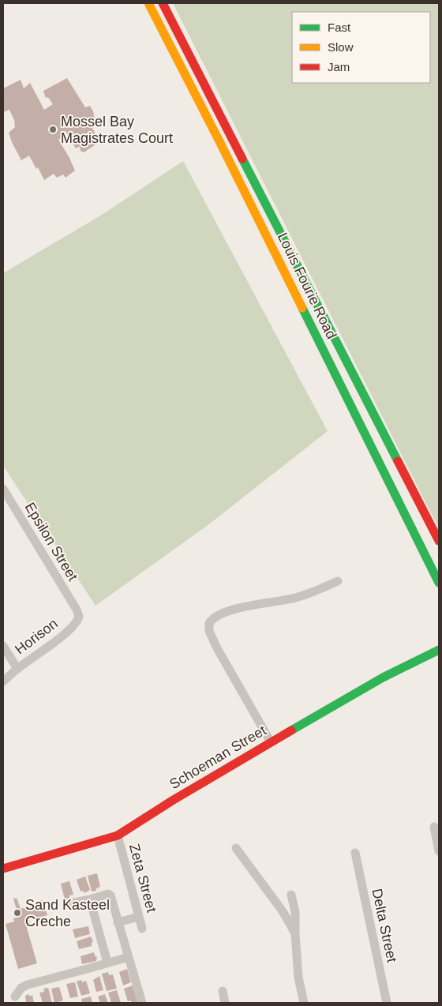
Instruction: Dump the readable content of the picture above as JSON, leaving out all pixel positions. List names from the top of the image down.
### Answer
{
  "streets": {
    "main road": ["Louis Fourie Road", "Schoeman Street"],
    "street": [
      "Epsilon Street",
      "Horison",
      "Zeta Street",
      "Delta Street"
    ]
  },
  "crossings": [
    ["Epsilon Street", "Horison"],
    ["Schoeman Street", "Zeta Street"]
  ],
  "places": ["Mossel Bay Magistrates Court", "Sand Kasteel Creche"],
  "legend": ["Fast", "Slow", "Jam"]
}
